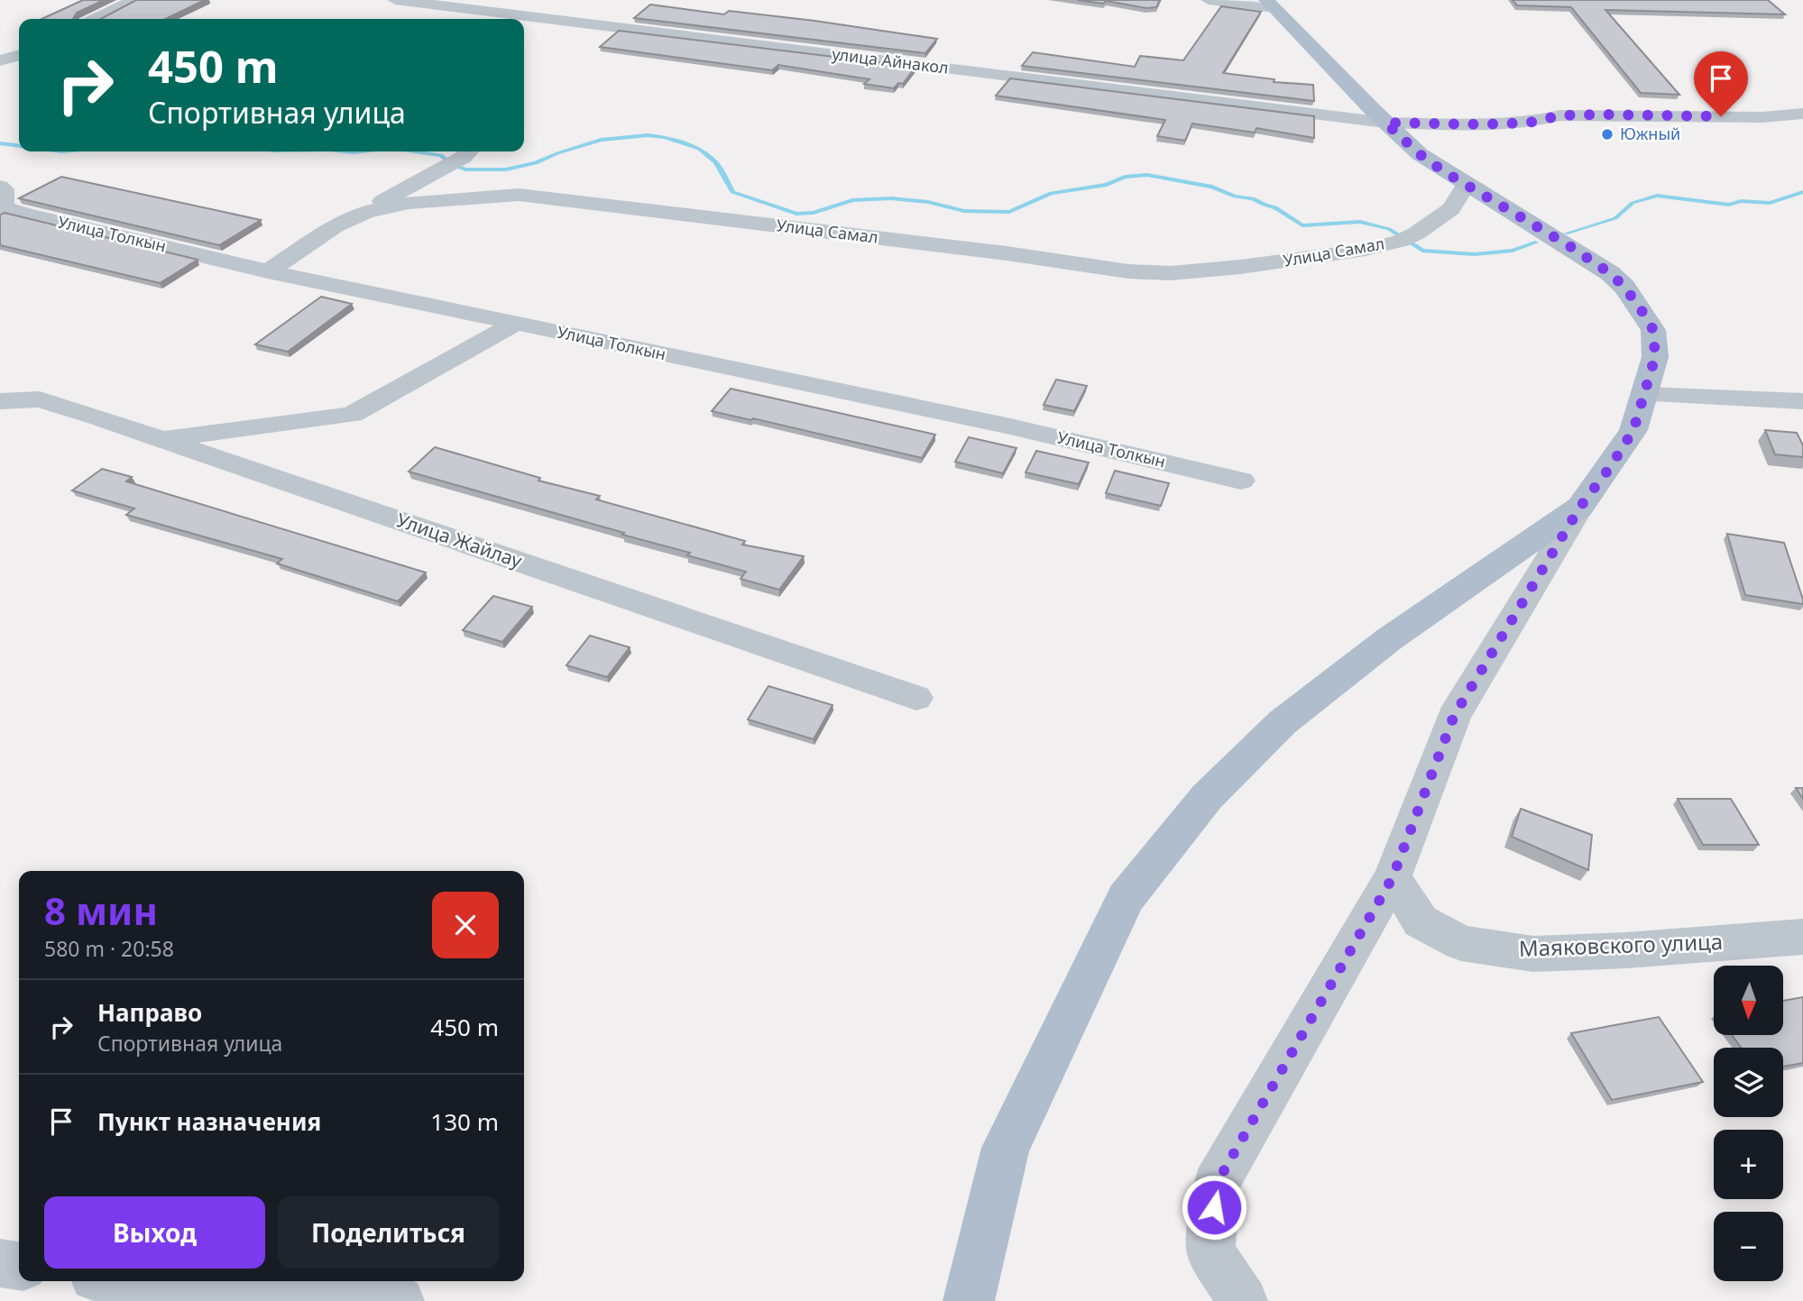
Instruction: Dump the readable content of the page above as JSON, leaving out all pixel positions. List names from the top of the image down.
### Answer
{
  "streets": {
    "street": [
      "улица Айнакол",
      "Улица Самал",
      "Улица Толкын",
      "Улица Жайлау",
      "Маяковского улица"
    ]
  },
  "crossings": [
    ["Улица Самал", "Улица Толкын"]
  ],
  "places": ["Южный"],
  "north": "bottom",
  "page": {
    "turn": ["450 m", "Спортивная улица"],
    "heading": ["8 мин", "580 m · 20:58"],
    "map_buttons": ["+", "−"],
    "list": [
      {
        "name": "Направо",
        "note": "Спортивная улица",
        "value": "450 m"
      },
      {
        "name": "Пункт назначения",
        "value": "130 m"
      }
    ],
    "buttons": ["Выход", "Поделиться"]
  }
}
